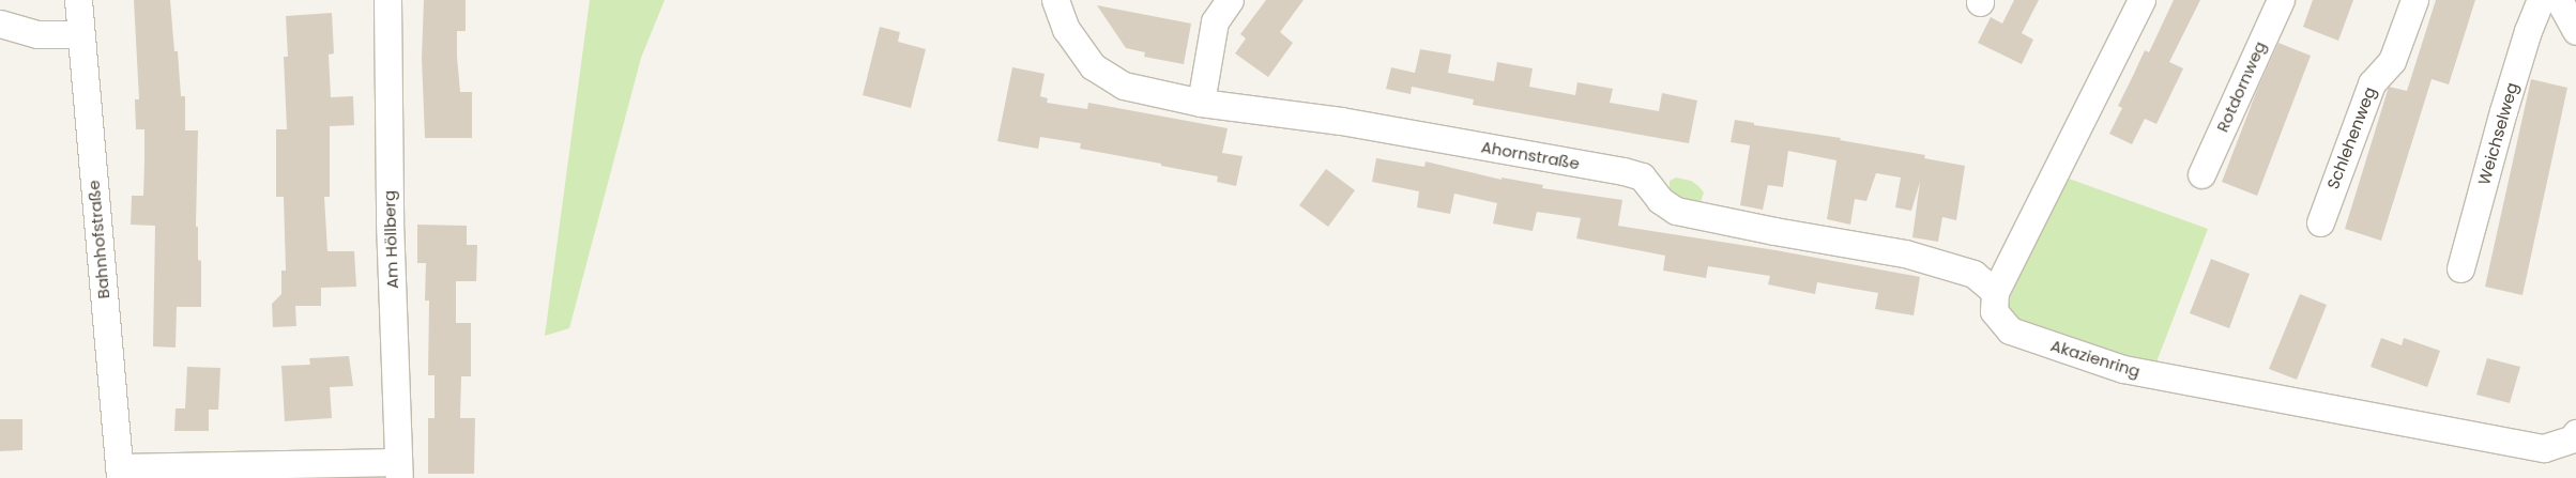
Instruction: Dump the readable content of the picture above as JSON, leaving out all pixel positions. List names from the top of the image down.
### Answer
{
  "streets": {
    "street": [
      "Rotdornweg",
      "Weichselweg",
      "Schlehenweg",
      "Ahornstraße",
      "Bahnhofstraße",
      "Am Höllberg",
      "Akazienring"
    ]
  },
  "crossings": [
    ["Ahornstraße", "Akazienring"]
  ]
}
